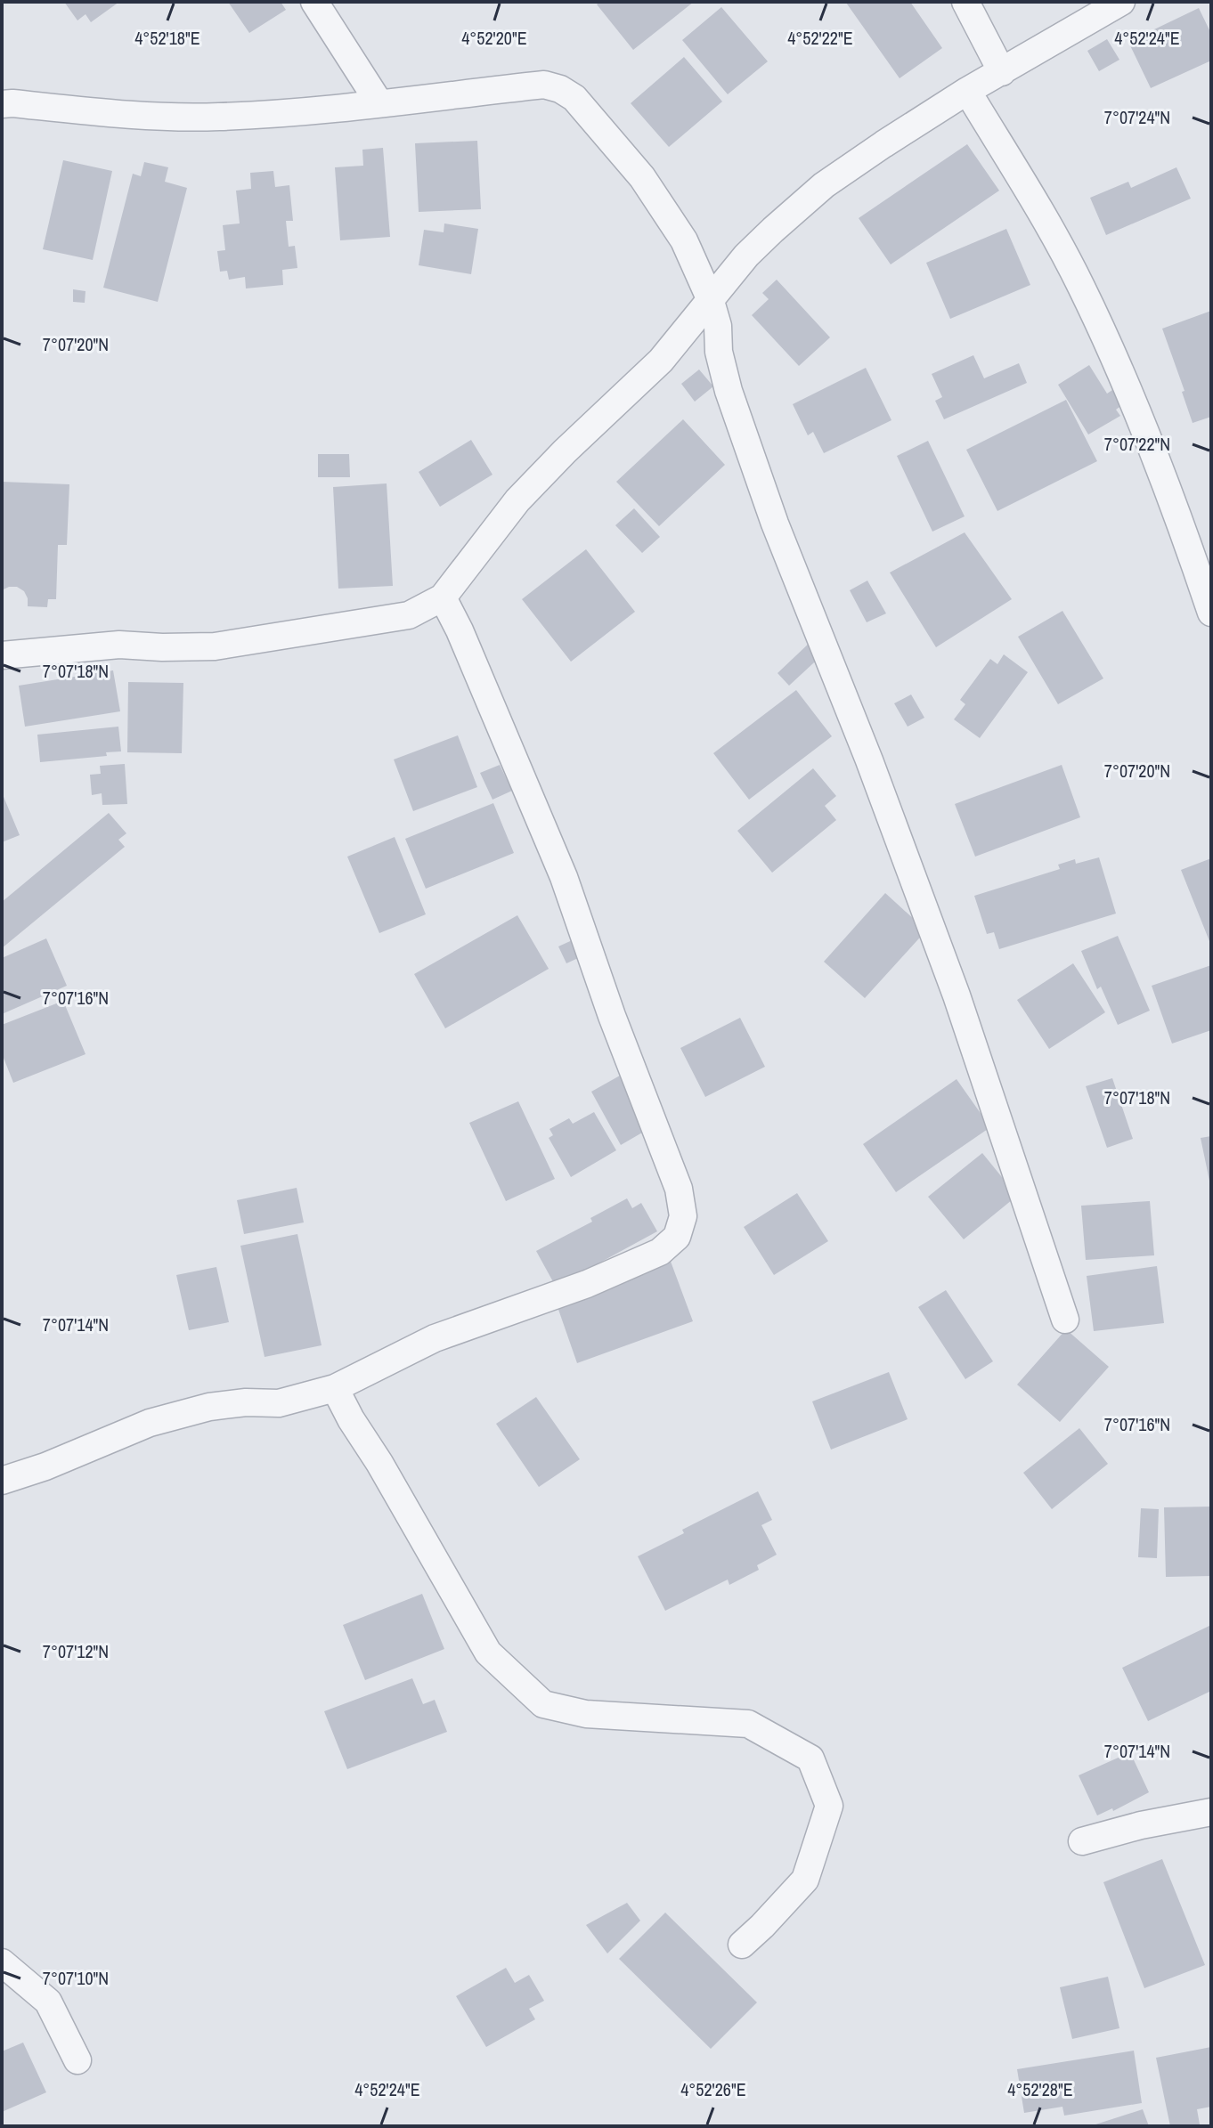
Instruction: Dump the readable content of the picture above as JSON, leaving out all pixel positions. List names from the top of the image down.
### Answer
{
  "coordinates": [
    "4°52'18\"E",
    "4°52'20\"E",
    "4°52'22\"E",
    "4°52'24\"E",
    "7°07'24\"N",
    "7°07'20\"N",
    "7°07'22\"N",
    "7°07'18\"N",
    "7°07'16\"N",
    "7°07'14\"N",
    "7°07'12\"N",
    "7°07'10\"N",
    "4°52'26\"E",
    "4°52'28\"E"
  ]
}
